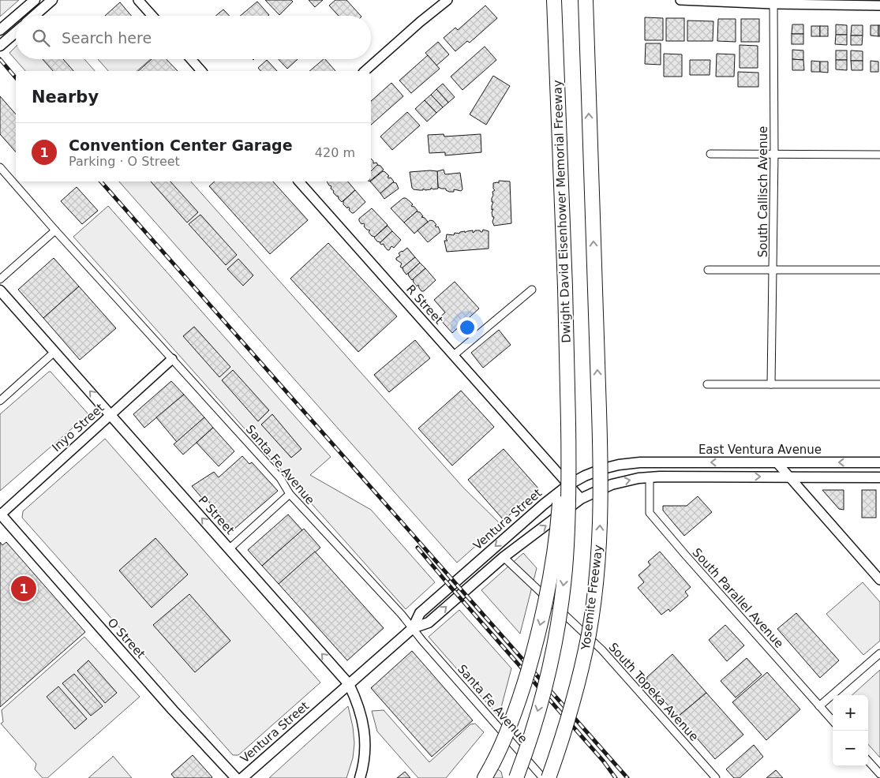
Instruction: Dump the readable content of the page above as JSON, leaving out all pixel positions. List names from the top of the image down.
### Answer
{
  "streets": {
    "highway": ["Dwight David Eisenhower Memorial Freeway", "Yosemite Freeway"],
    "main road": [
      "East Ventura Avenue",
      "P Street",
      "Ventura Street",
      "O Street"
    ],
    "street": [
      "South Callisch Avenue",
      "R Street",
      "Inyo Street",
      "Santa Fe Avenue",
      "South Parallel Avenue",
      "South Topeka Avenue"
    ]
  },
  "crossings": [
    ["R Street", "Ventura Street"],
    ["Inyo Street", "Santa Fe Avenue"],
    ["Inyo Street", "P Street"],
    ["Inyo Street", "O Street"],
    ["East Ventura Avenue", "Ventura Street"],
    ["Santa Fe Avenue", "Ventura Street"],
    ["P Street", "Ventura Street"],
    ["Ventura Street", "South Parallel Avenue"],
    ["Ventura Street", "South Topeka Avenue"]
  ],
  "one_way": ["P Street"],
  "page": {
    "search": "Search here",
    "heading": "Nearby",
    "list": [
      {
        "mark": "1",
        "name": "Convention Center Garage",
        "note": "Parking · O Street",
        "value": "420 m"
      }
    ],
    "pins": "1",
    "map_buttons": ["+", "−"]
  }
}
